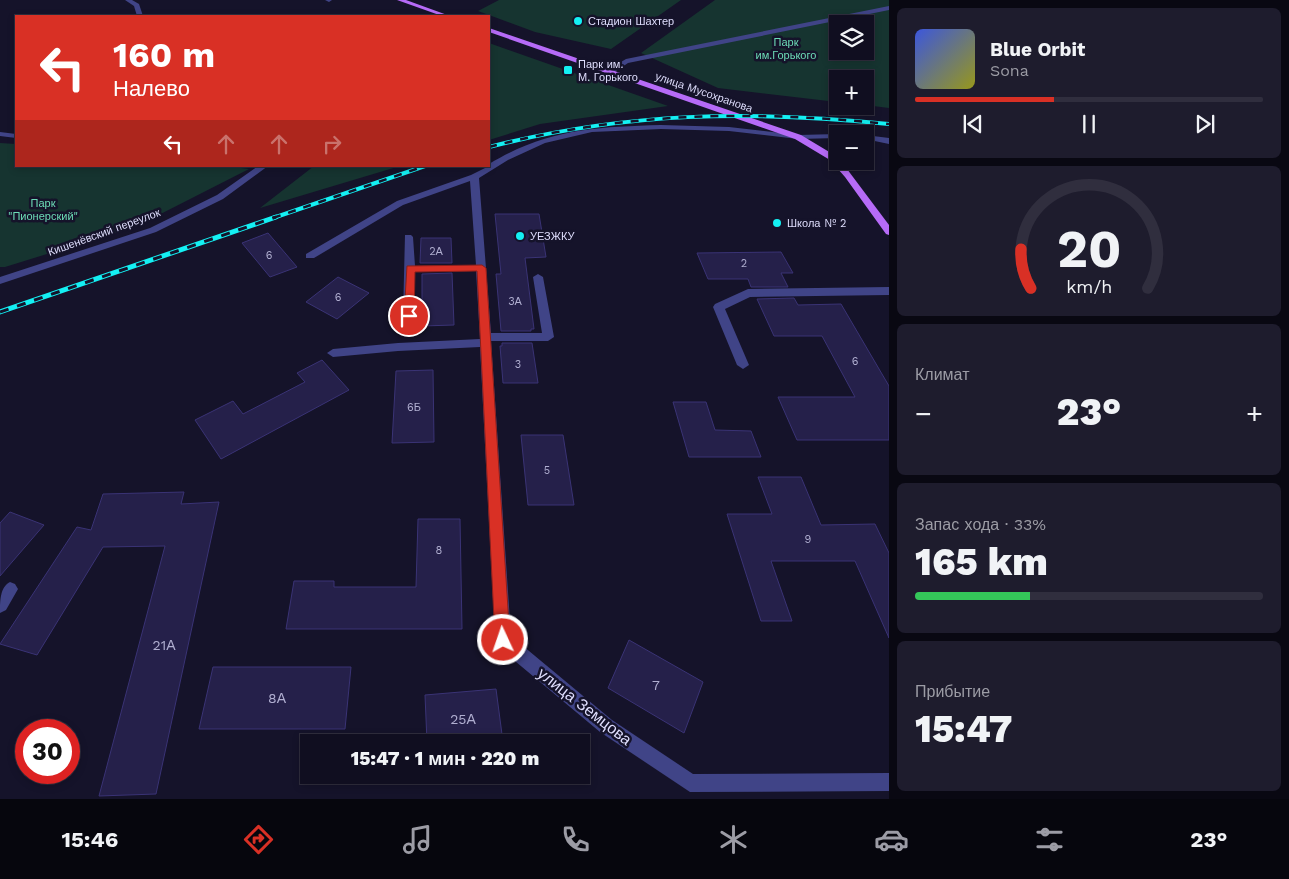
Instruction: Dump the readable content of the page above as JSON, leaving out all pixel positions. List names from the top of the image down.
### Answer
{
  "streets": {
    "main road": ["улица Мусохранова"],
    "street": ["Кишенёвский переулок", "улица Земцова"]
  },
  "parks": ["Парк им.Горького", "Парк \"Пионерский\""],
  "places": {
    "other": ["Стадион Шахтер", "Школа № 2", "УЕЗЖКУ"],
    "transit": ["Парк им. М. Горького"]
  },
  "house_numbers": [
    "2А",
    "6",
    "2",
    "6",
    "3А",
    "6",
    "3",
    "6Б",
    "5",
    "9",
    "8",
    "21А",
    "7",
    "8А",
    "25А"
  ],
  "page": {
    "map_buttons": ["+", "−"],
    "turn": ["160 m", "Налево"],
    "song": ["Blue Orbit", "Sona"],
    "tile": [
      "Климат",
      ["Запас хода · 33%", "165 km"],
      ["Прибытие", "15:47"]
    ],
    "heat": ["−", "23°", "+"],
    "limit": "30",
    "trip": "15:47 · 1 мин · 220 m",
    "tabs": ["15:46", "23°"],
    "gauge": ["20", "km/h"]
  }
}
